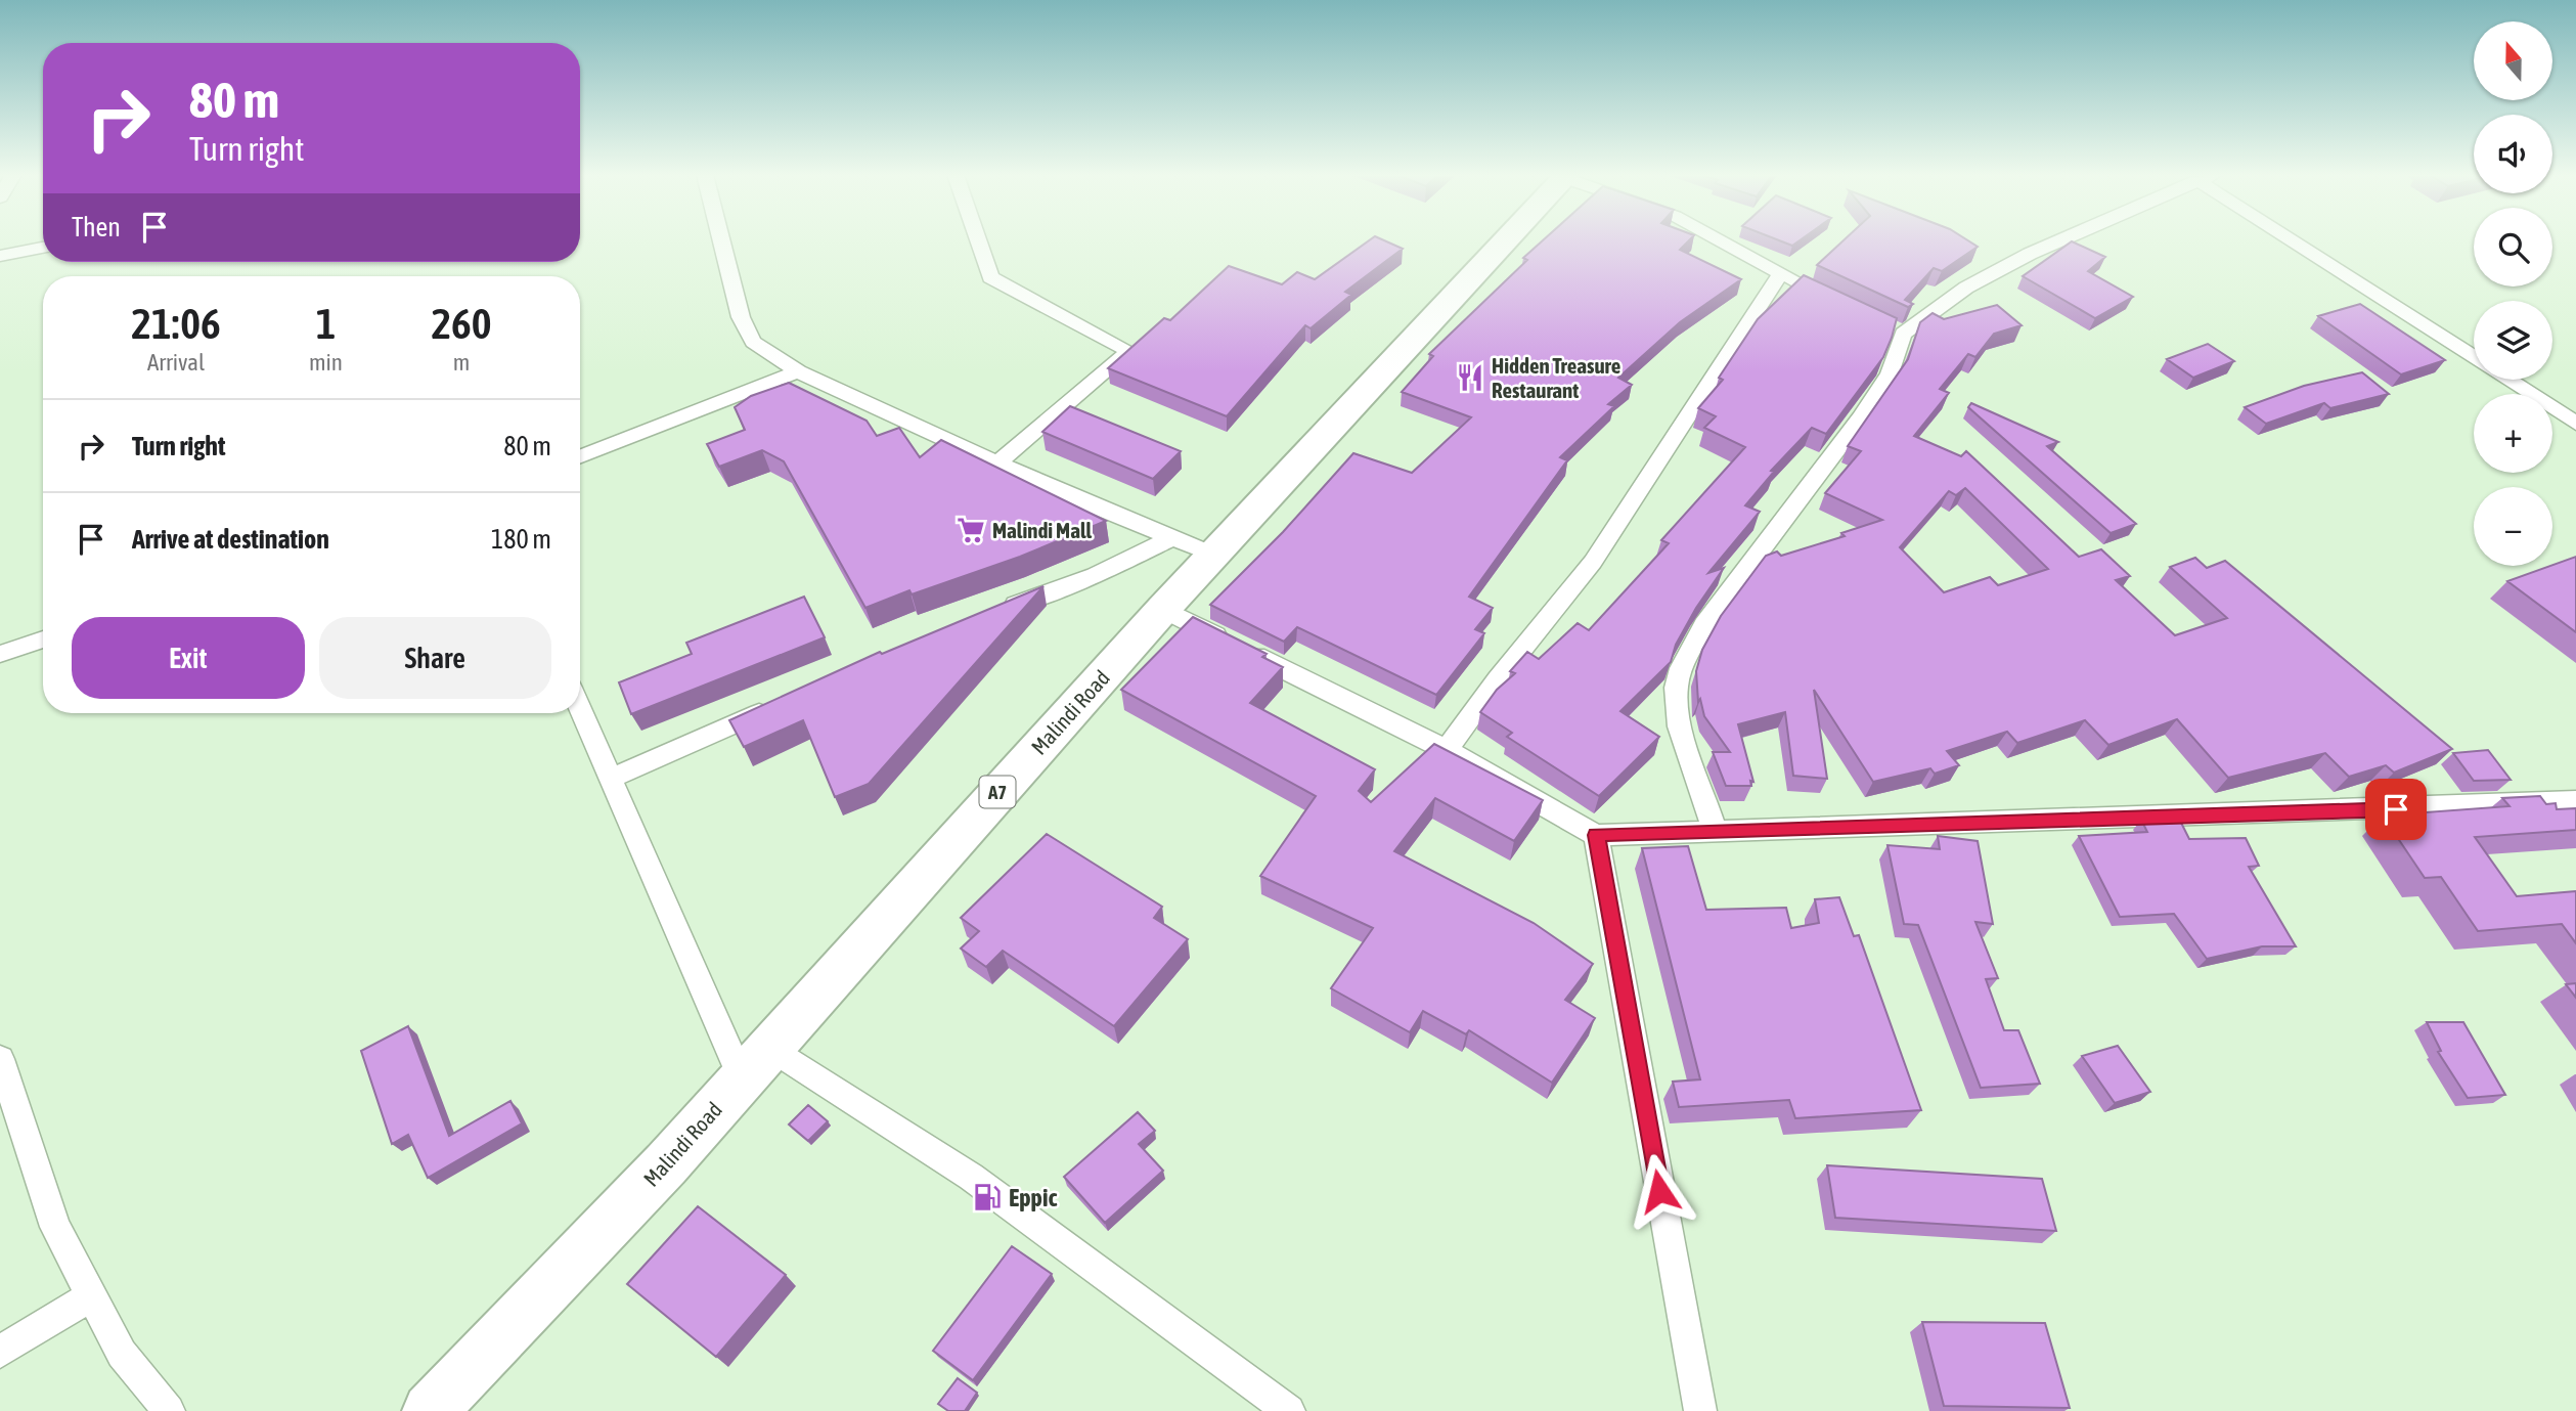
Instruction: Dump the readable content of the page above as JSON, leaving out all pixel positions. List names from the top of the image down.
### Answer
{
  "streets": {
    "highway": ["Malindi Road", "A7"]
  },
  "places": {
    "restaurant": ["Hidden Treasure Restaurant"],
    "supermarket": ["Malindi Mall"],
    "fuel station": ["Eppic"]
  },
  "north": "top",
  "page": {
    "map_buttons": ["+", "−"],
    "turn": ["80 m", "Turn right"],
    "then": "Then",
    "eta": [
      "21:06",
      "Arrival",
      "1",
      "min",
      "260",
      "m"
    ],
    "list": [
      {
        "name": "Turn right",
        "value": "80 m"
      },
      {
        "name": "Arrive at destination",
        "value": "180 m"
      }
    ],
    "buttons": ["Exit", "Share"]
  }
}
